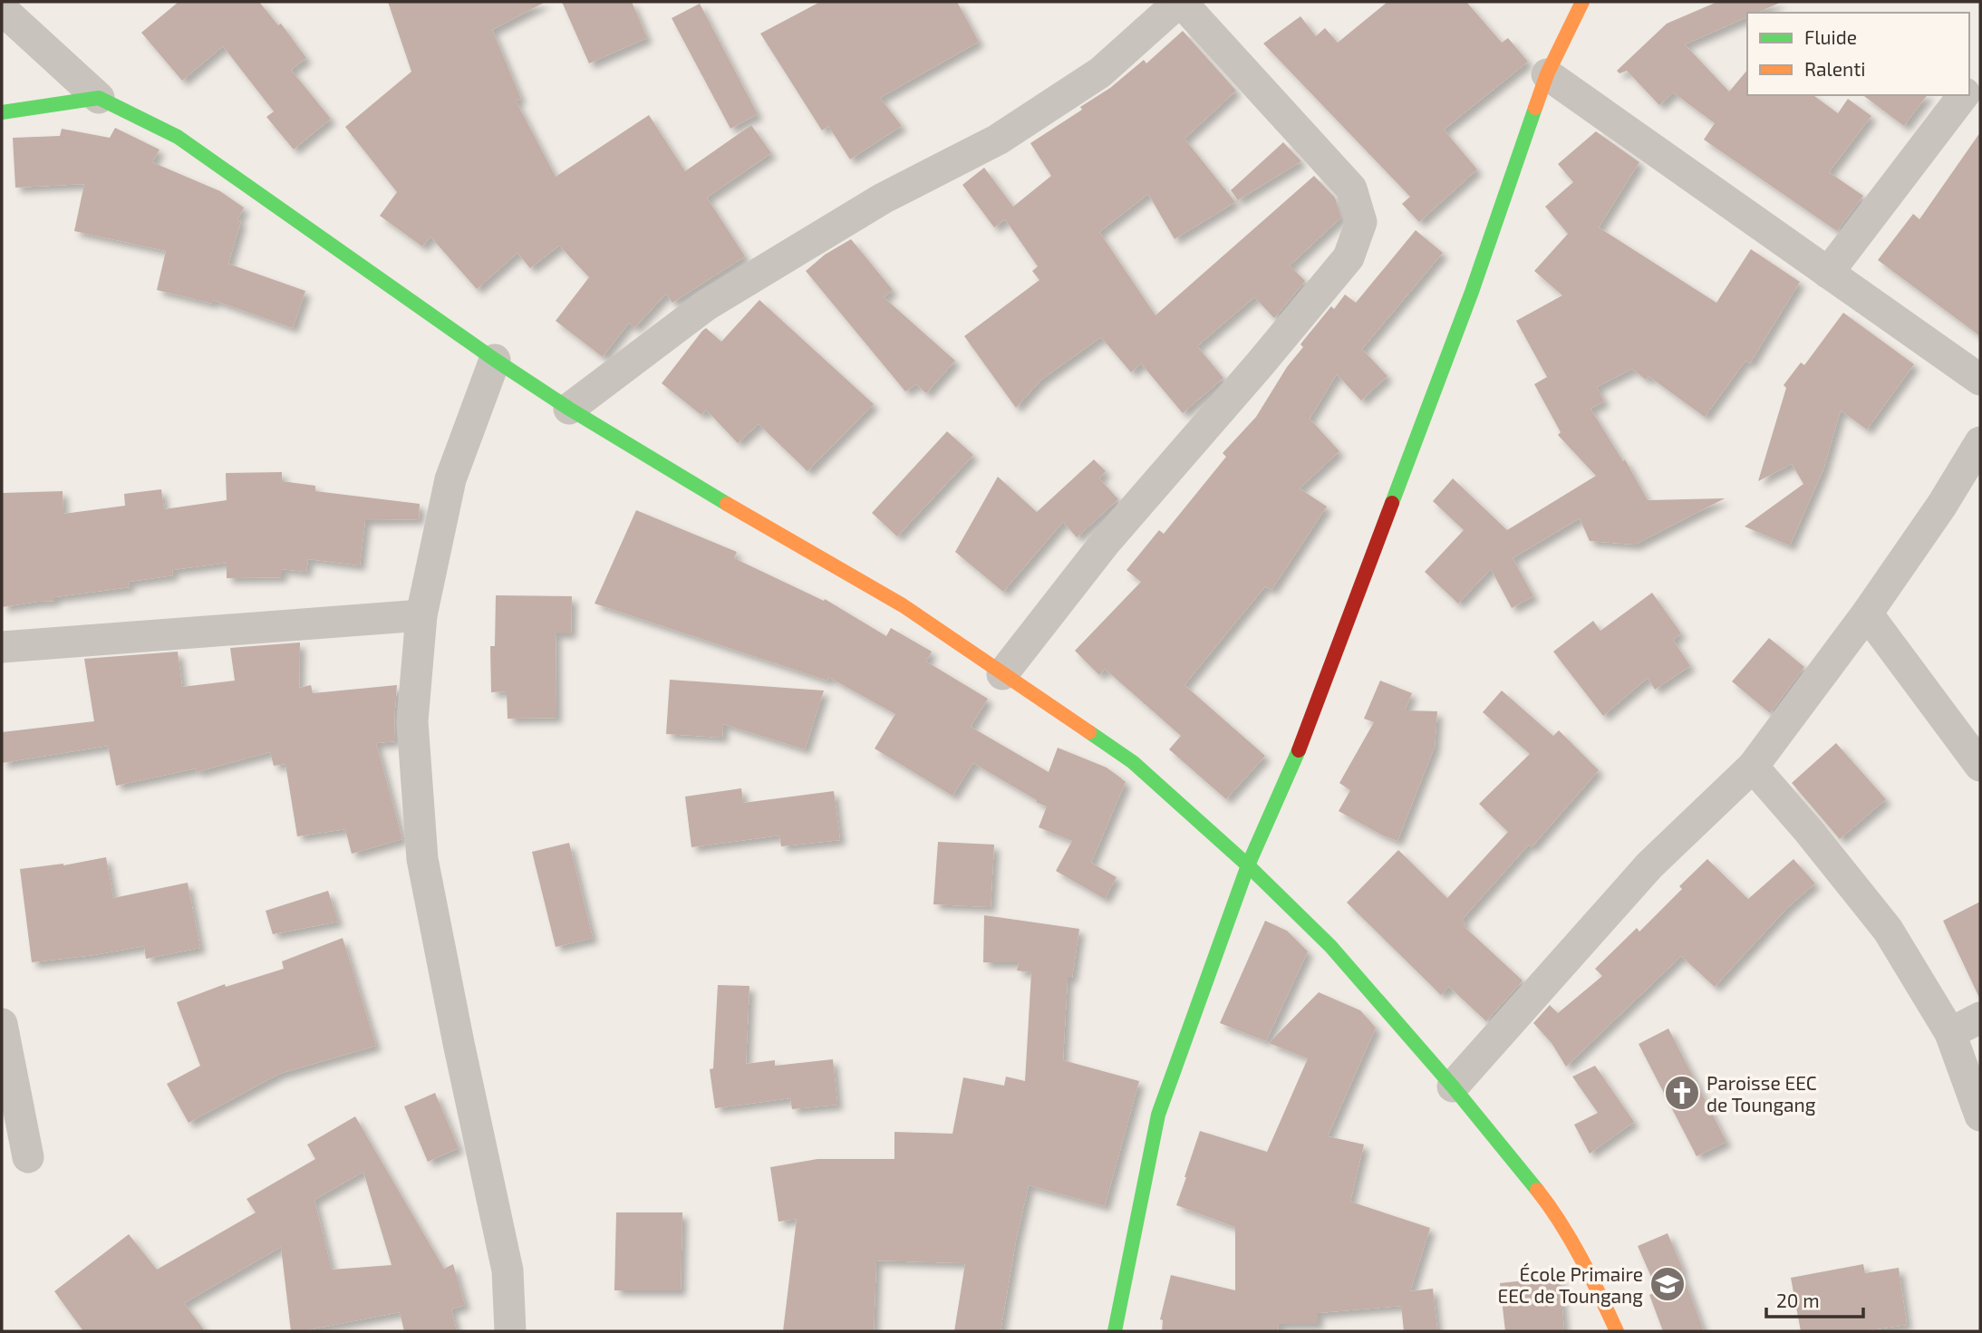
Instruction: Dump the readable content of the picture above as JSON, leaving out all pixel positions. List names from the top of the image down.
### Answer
{
  "places": {
    "church": ["Paroisse EEC de Toungang"],
    "school or university": ["École Primaire EEC de Toungang"]
  },
  "legend": ["Fluide", "Ralenti"],
  "scale_bar": "20 m"
}
